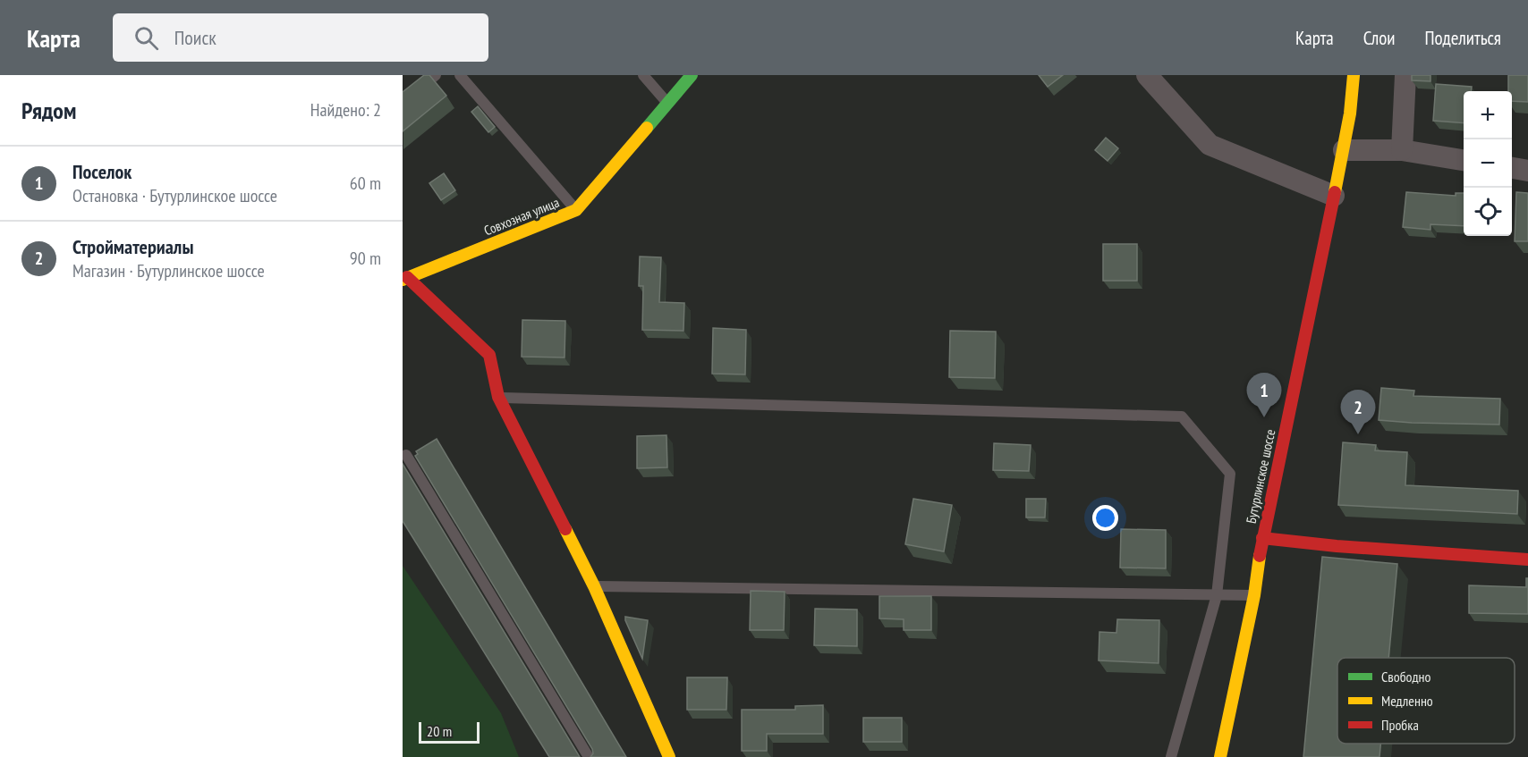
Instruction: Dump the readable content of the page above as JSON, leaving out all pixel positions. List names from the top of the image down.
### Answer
{
  "streets": {
    "street": ["Совхозная улица", "Бутурлинское шоссе"]
  },
  "legend": ["Свободно", "Медленно", "Пробка"],
  "scale_bar": "20 m",
  "page": {
    "header": "Карта",
    "search": "Поиск",
    "nav": ["Карта", "Слои", "Поделиться"],
    "heading": ["Рядом", "Найдено: 2"],
    "map_buttons": ["+", "−"],
    "list": [
      {
        "mark": "1",
        "name": "Поселок",
        "note": "Остановка · Бутурлинское шоссе",
        "value": "60 m"
      },
      {
        "mark": "2",
        "name": "Стройматериалы",
        "note": "Магазин · Бутурлинское шоссе",
        "value": "90 m"
      }
    ],
    "pins": ["1", "2"],
    "scale": "20 m"
  }
}
